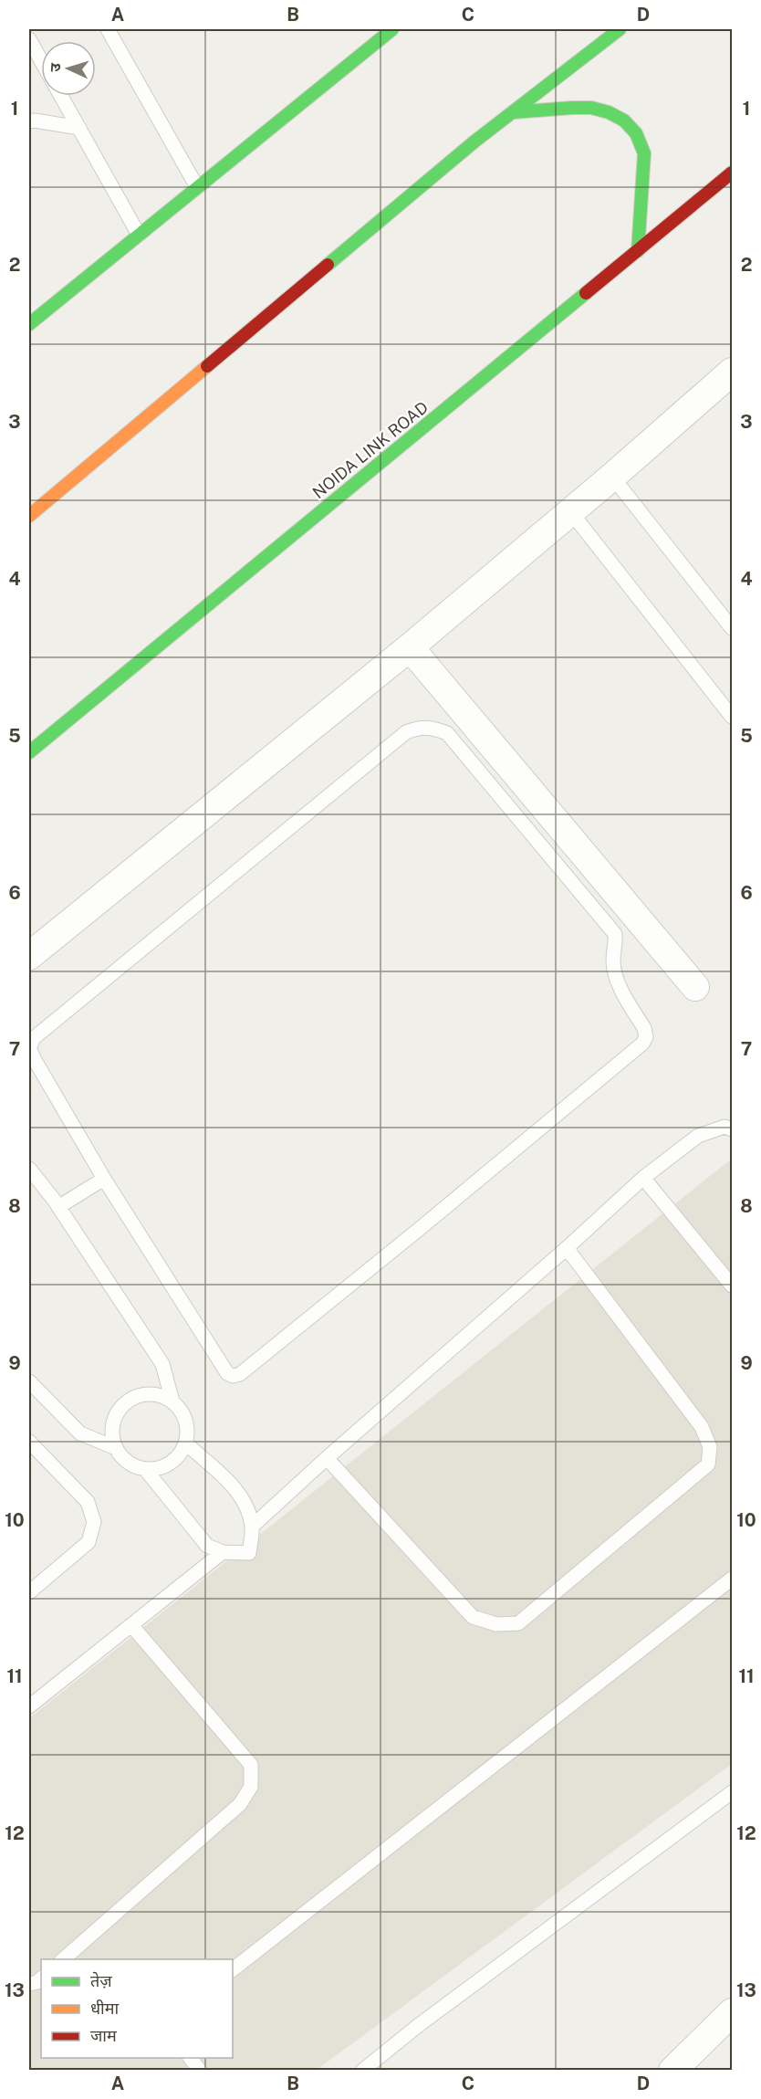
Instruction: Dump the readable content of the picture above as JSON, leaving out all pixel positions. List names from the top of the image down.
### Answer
{
  "streets": {
    "main road": ["NOIDA LINK ROAD"]
  },
  "legend": ["तेज़", "धीमा", "जाम"],
  "north": "left",
  "grid": {
    "columns": [
      "A",
      "B",
      "C",
      "D"
    ],
    "rows": [
      "1",
      "2",
      "3",
      "4",
      "5",
      "6",
      "7",
      "8",
      "9",
      "10",
      "11",
      "12",
      "13"
    ]
  }
}
